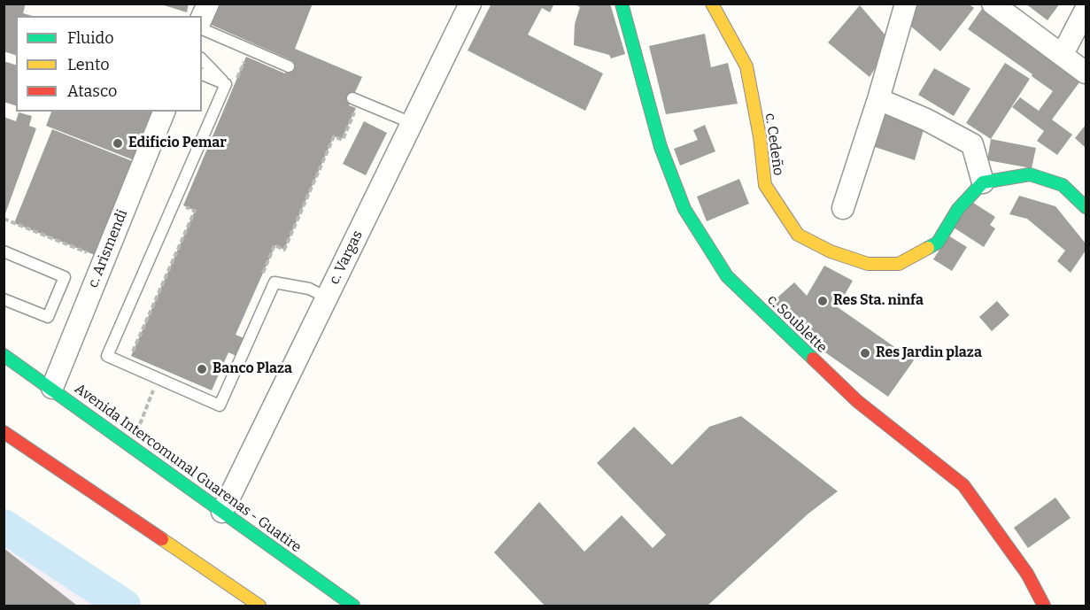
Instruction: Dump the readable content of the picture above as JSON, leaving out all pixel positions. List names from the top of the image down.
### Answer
{
  "streets": {
    "street": [
      "c. Cedeño",
      "c. Arismendi",
      "c. Vargas",
      "c. Soublette",
      "Avenida Intercomunal Guarenas - Guatire"
    ]
  },
  "crossings": [
    ["c. Arismendi", "Avenida Intercomunal Guarenas - Guatire"],
    ["c. Vargas", "Avenida Intercomunal Guarenas - Guatire"]
  ],
  "places": [
    "Edificio Pemar",
    "Res Sta. ninfa",
    "Res Jardin plaza",
    "Banco Plaza"
  ],
  "legend": ["Fluido", "Lento", "Atasco"]
}
